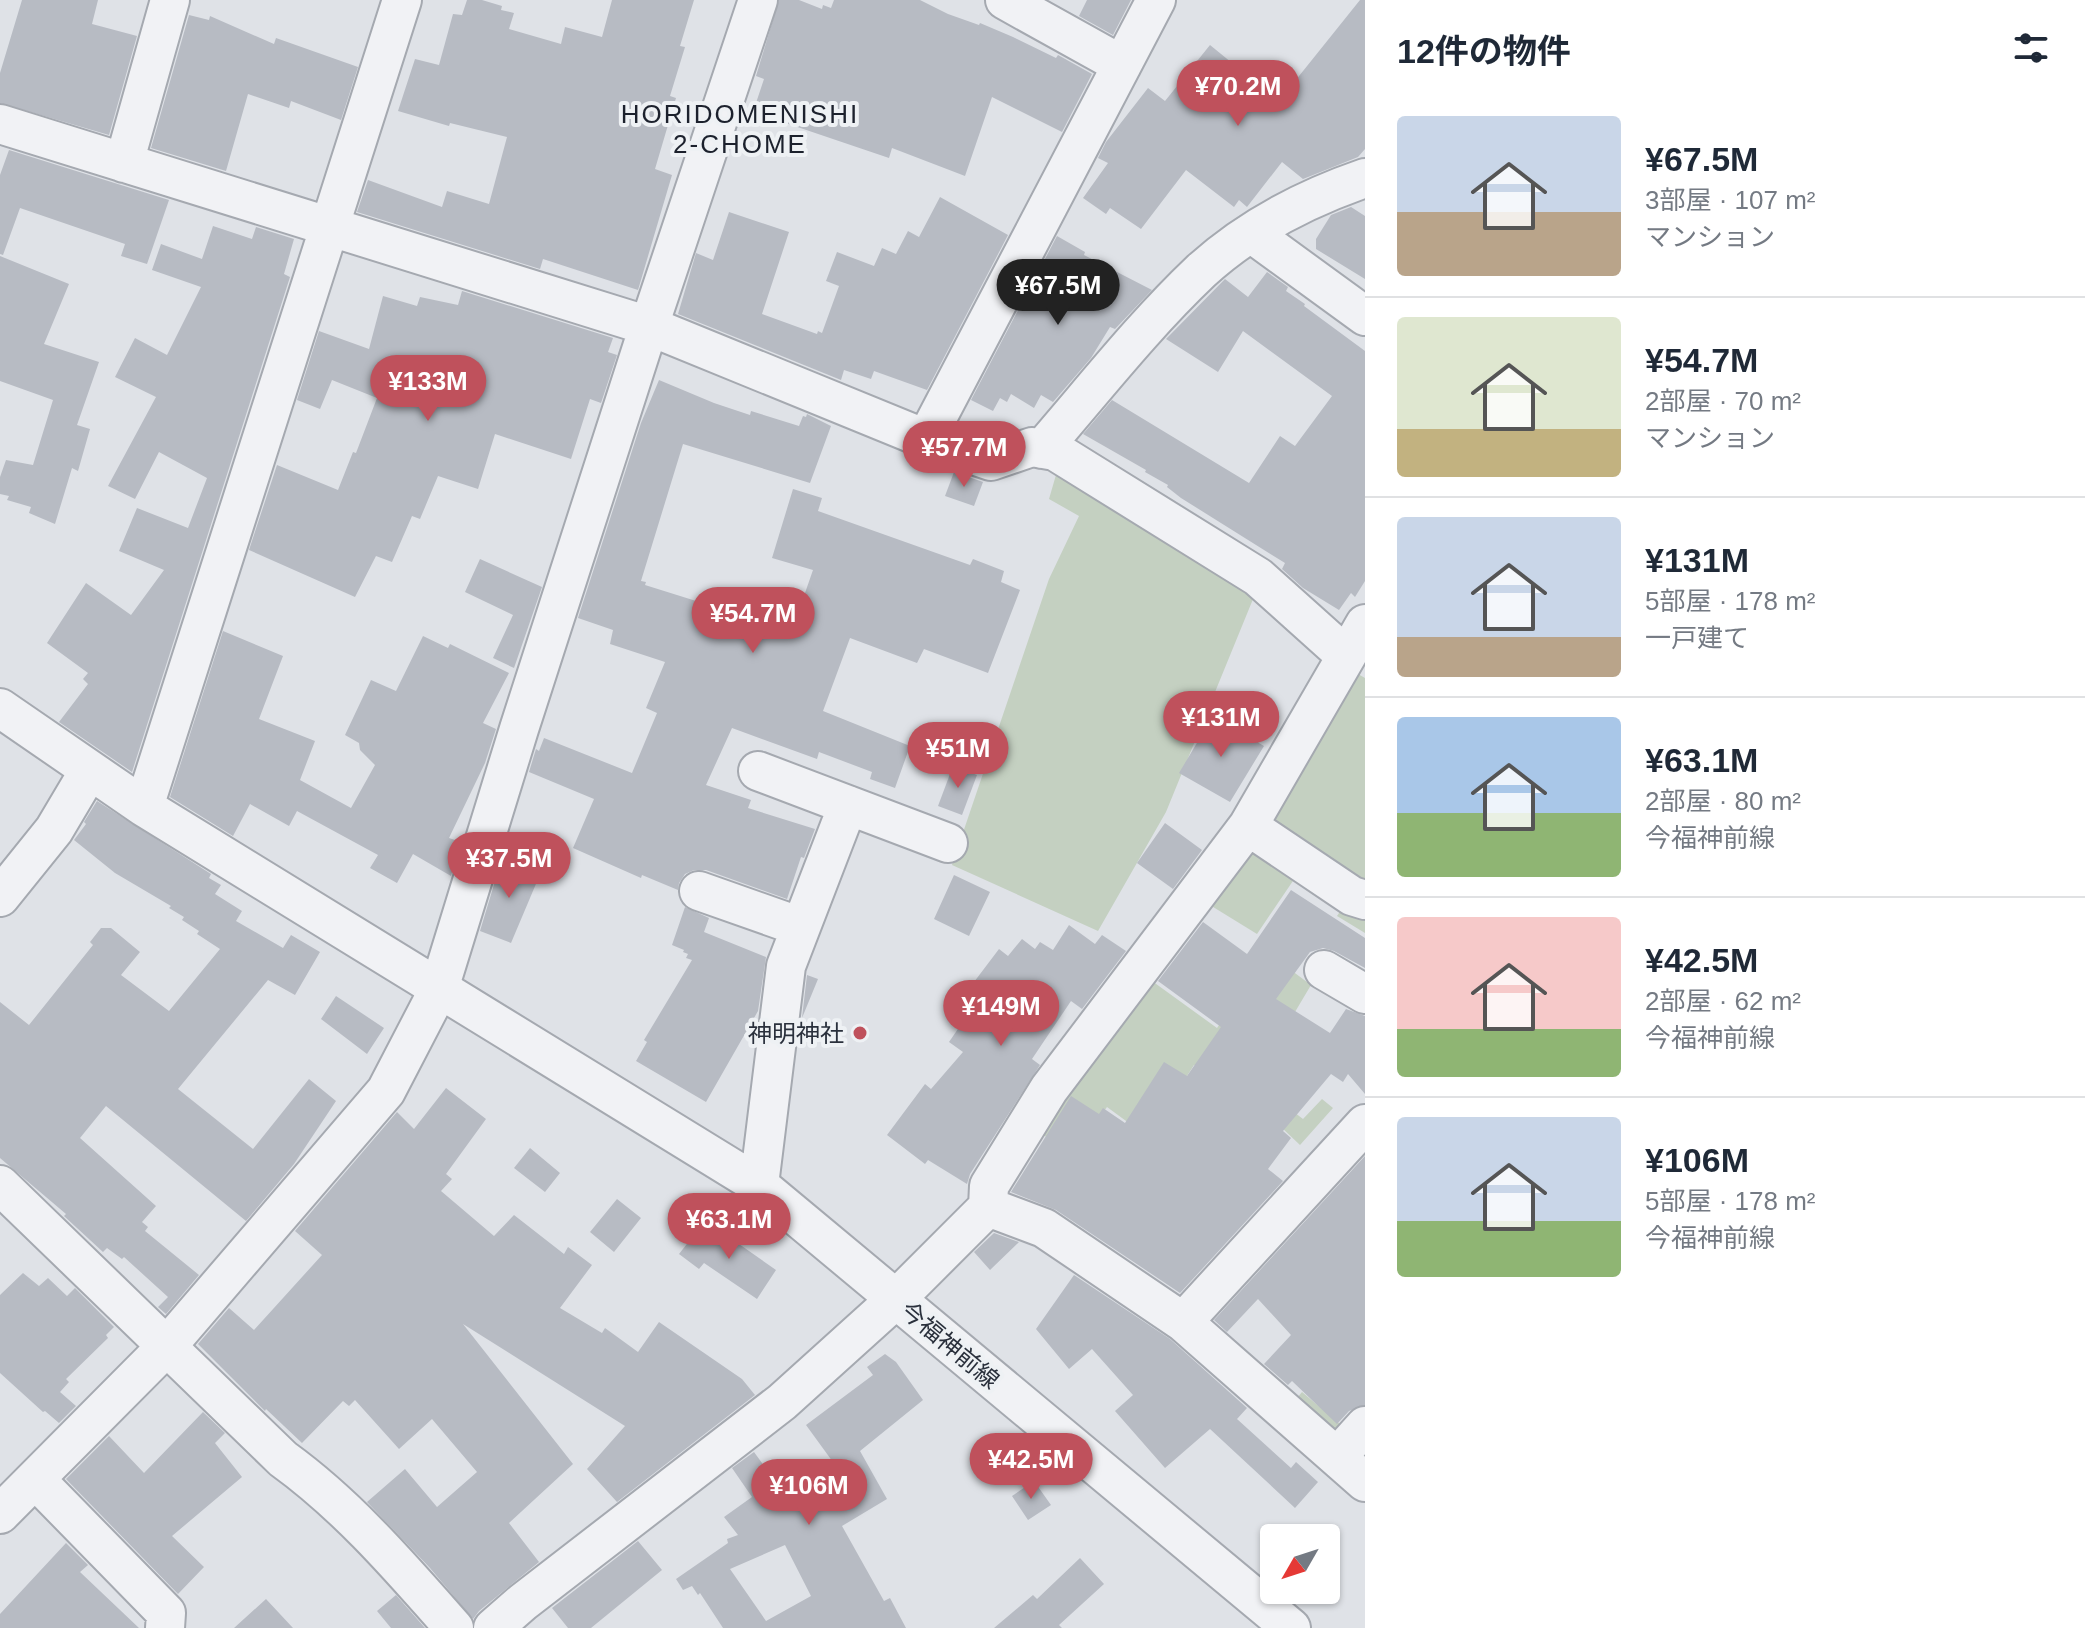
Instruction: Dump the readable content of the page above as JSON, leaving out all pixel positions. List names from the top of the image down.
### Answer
{
  "streets": {
    "street": ["今福神前線"]
  },
  "districts": ["HORIDOMENISHI 2-CHOME"],
  "places": ["神明神社"],
  "north": "bottom left",
  "page": {
    "heading": "12件の物件",
    "price": [
      "¥70.2M",
      "¥67.5M",
      "¥133M",
      "¥57.7M",
      "¥54.7M",
      "¥131M",
      "¥51M",
      "¥37.5M",
      "¥149M",
      "¥63.1M",
      "¥42.5M",
      "¥106M"
    ],
    "list": [
      {
        "name": "¥67.5M",
        "note": "3部屋 · 107 m² · マンション"
      },
      {
        "name": "¥54.7M",
        "note": "2部屋 · 70 m² · マンション"
      },
      {
        "name": "¥131M",
        "note": "5部屋 · 178 m² · 一戸建て"
      },
      {
        "name": "¥63.1M",
        "note": "2部屋 · 80 m² · 今福神前線"
      },
      {
        "name": "¥42.5M",
        "note": "2部屋 · 62 m² · 今福神前線"
      },
      {
        "name": "¥106M",
        "note": "5部屋 · 178 m² · 今福神前線"
      }
    ]
  }
}
